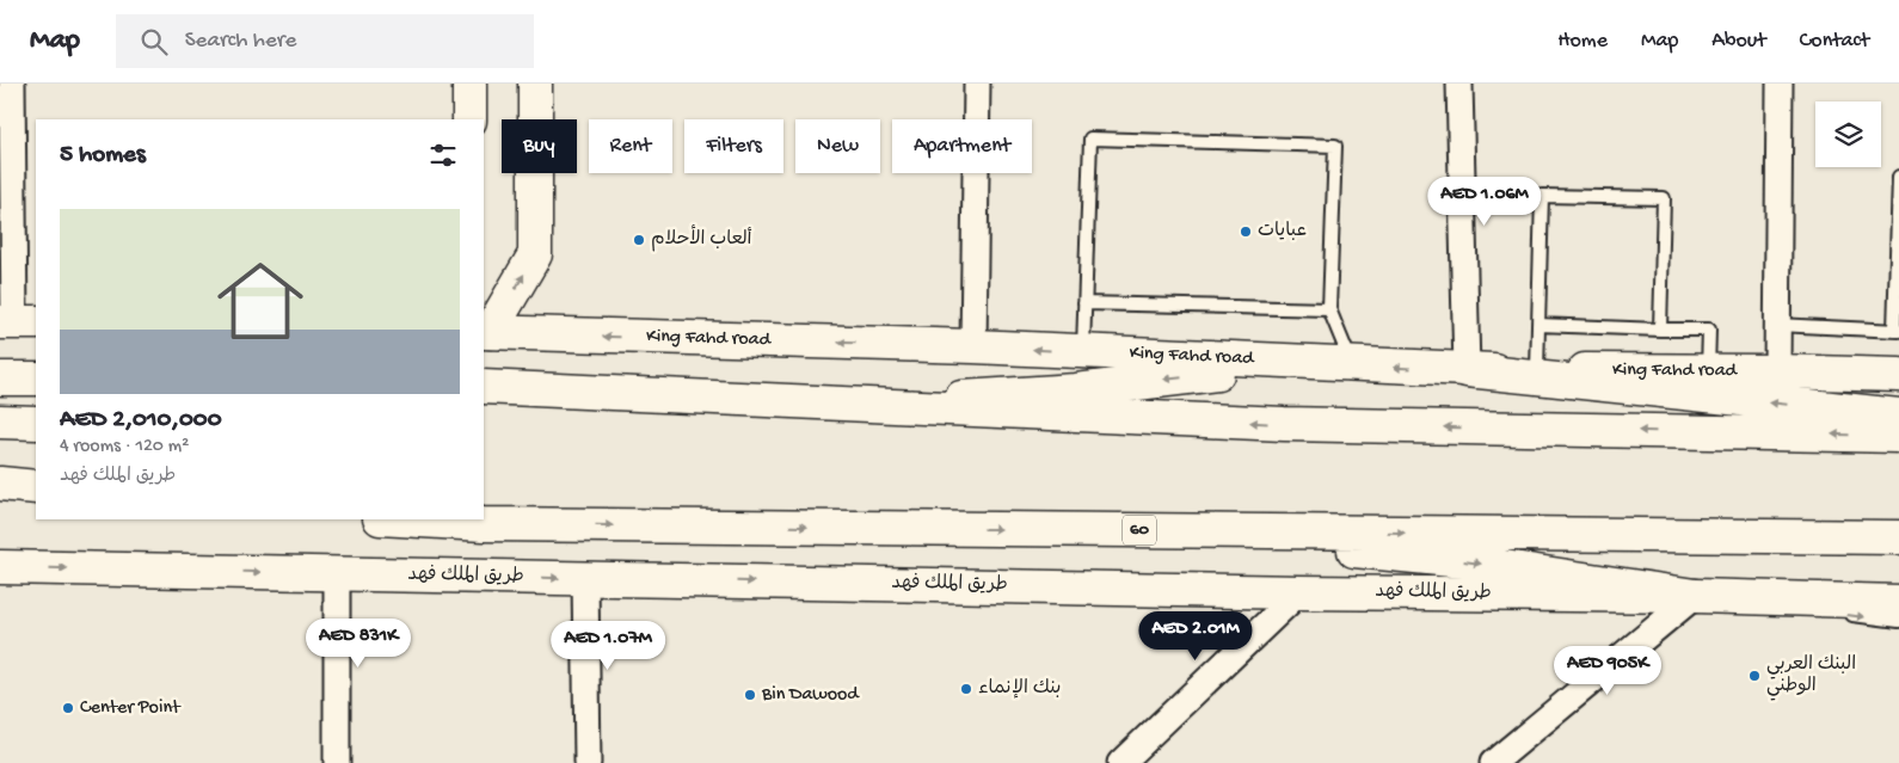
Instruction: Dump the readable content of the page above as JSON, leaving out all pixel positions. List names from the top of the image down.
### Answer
{
  "streets": {
    "main road": ["King Fahd road", "60", "طريق الملك فهد"]
  },
  "places": [
    "عبايات",
    "ألعاب الأحلام",
    "البنك العربي الوطني",
    "بنك الإنماء",
    "Bin Dawood",
    "Center Point"
  ],
  "page": {
    "header": "Map",
    "search": "Search here",
    "nav": [
      "Home",
      "Map",
      "About",
      "Contact"
    ],
    "chip": [
      "Buy",
      "Rent",
      "Filters",
      "New",
      "Apartment"
    ],
    "heading": "5 homes",
    "price": [
      "AED 1.06M",
      "AED 2.01M",
      "AED 831K",
      "AED 1.07M",
      "AED 905K"
    ],
    "list": [
      {
        "name": "AED 2,010,000",
        "note": "4 rooms · 120 m² · طريق الملك فهد"
      }
    ]
  }
}
